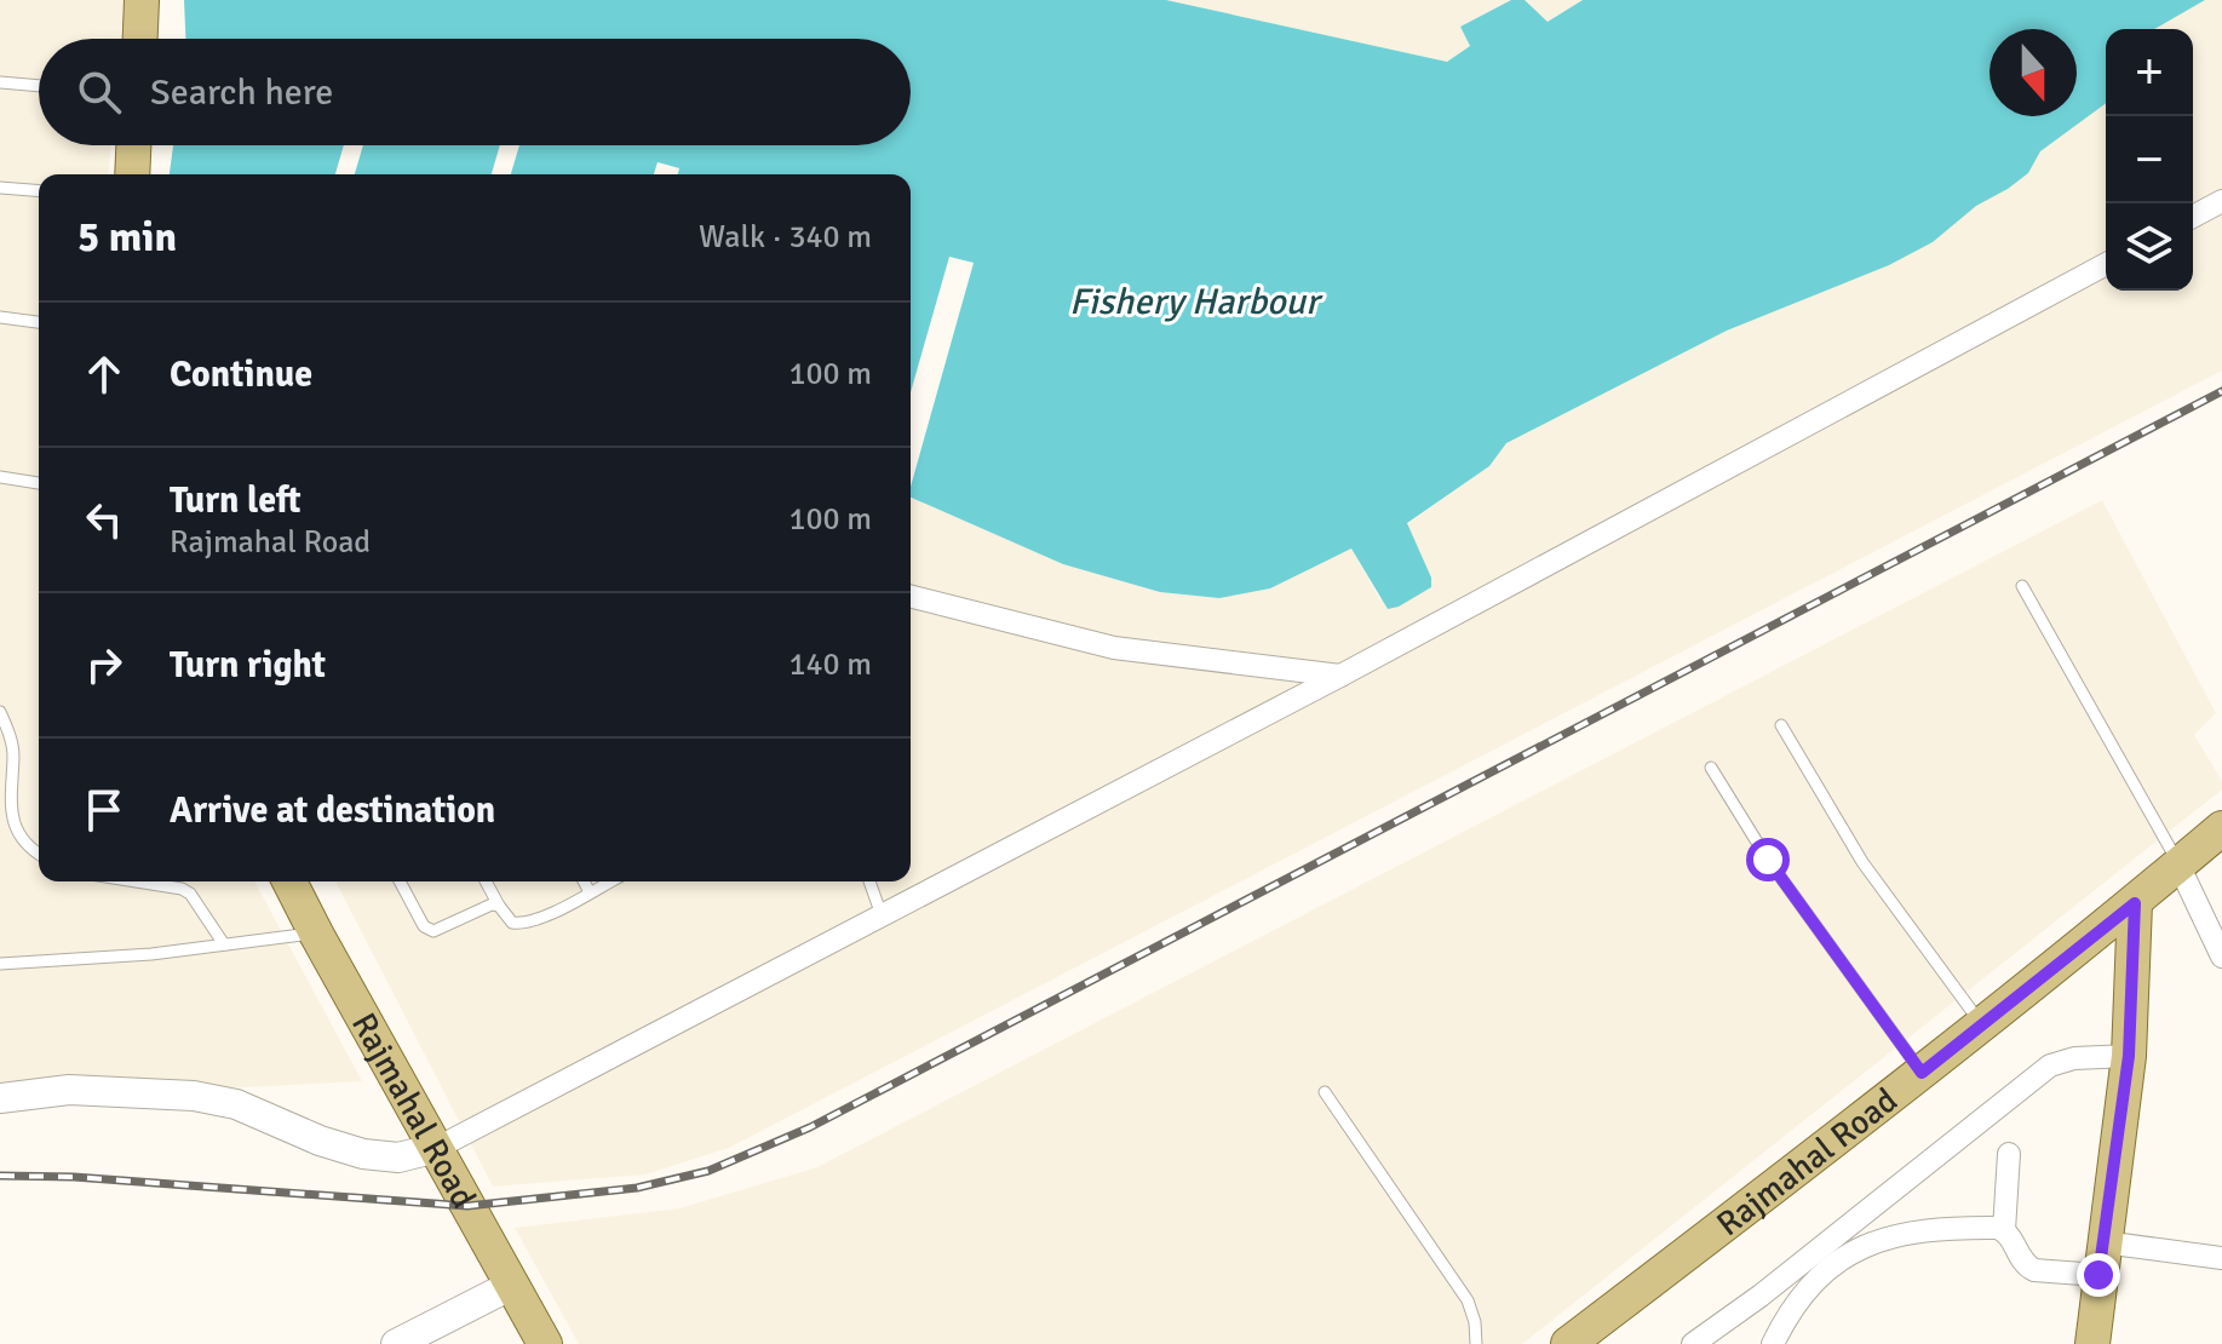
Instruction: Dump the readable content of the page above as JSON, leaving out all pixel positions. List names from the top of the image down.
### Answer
{
  "streets": {
    "main road": ["Rajmahal Road"]
  },
  "water": ["Fishery Harbour"],
  "north": "bottom",
  "page": {
    "map_buttons": ["+", "−"],
    "search": "Search here",
    "heading": ["5 min", "Walk · 340 m"],
    "list": [
      ["Continue", "100 m"],
      ["Turn left", "Rajmahal Road", "100 m"],
      ["Turn right", "140 m"],
      "Arrive at destination"
    ]
  }
}
